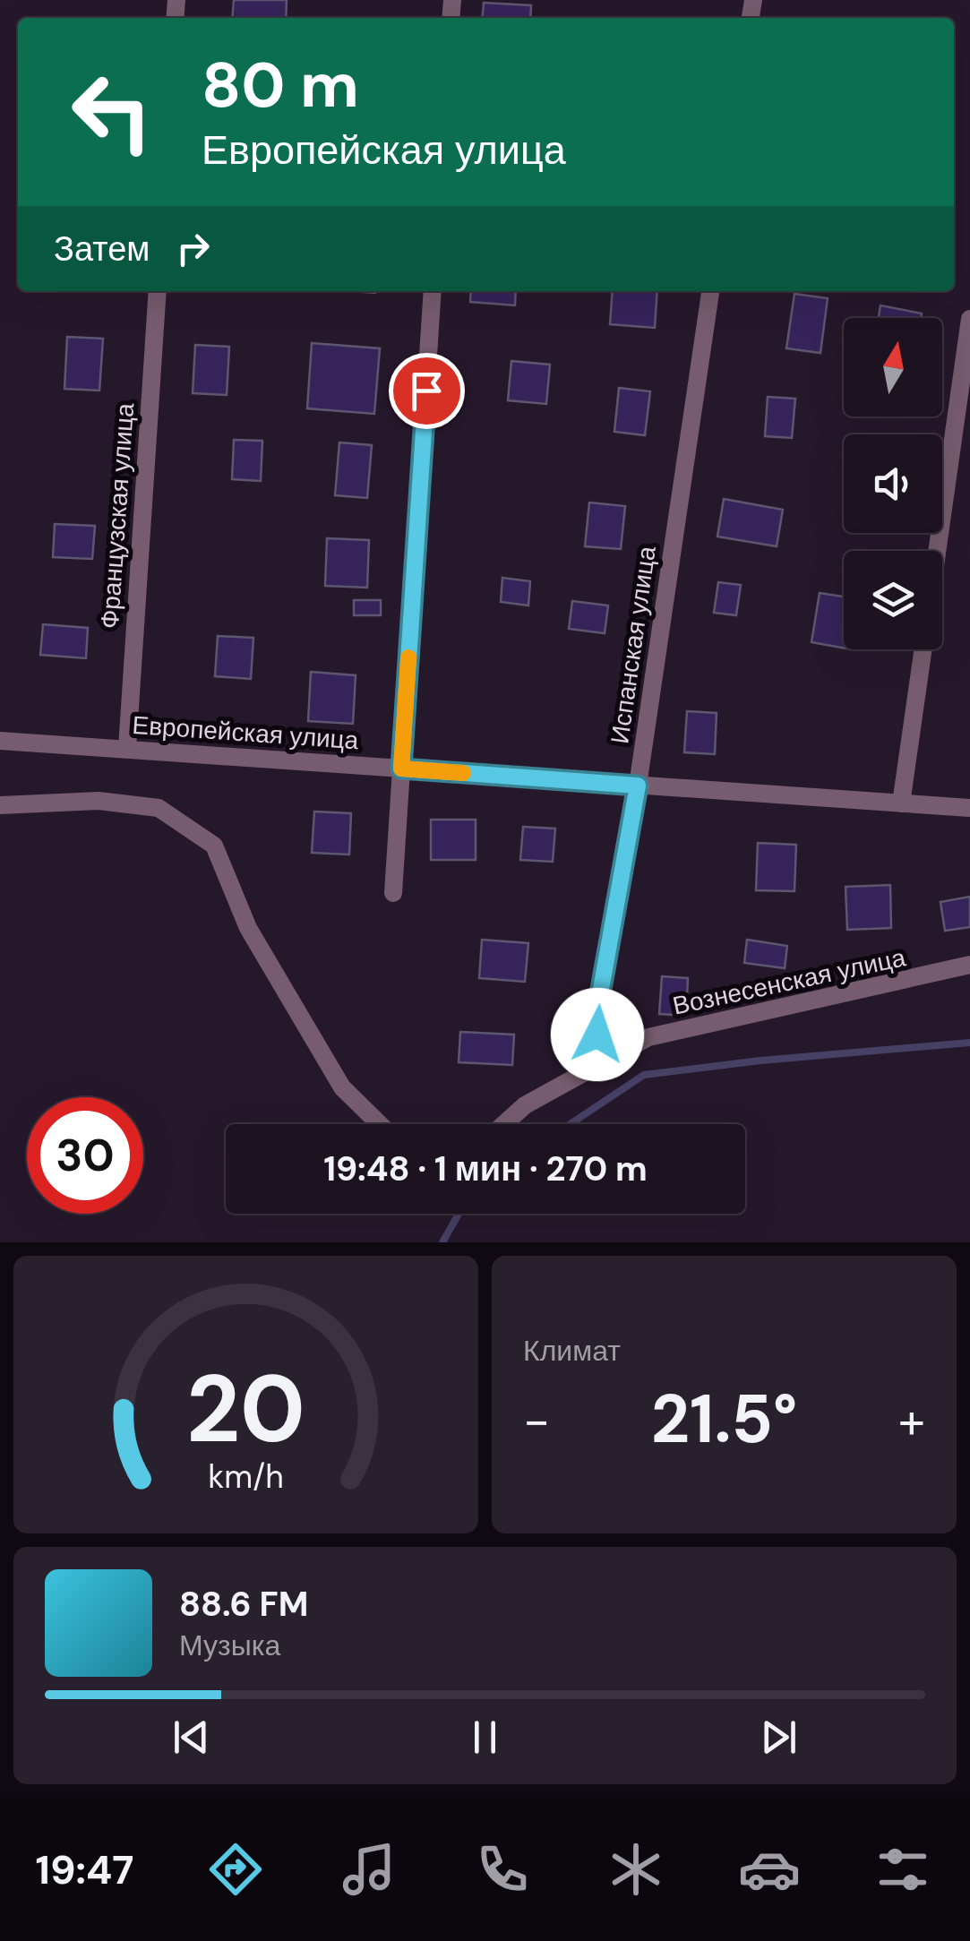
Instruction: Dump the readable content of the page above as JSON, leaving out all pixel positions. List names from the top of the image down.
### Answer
{
  "streets": {
    "street": [
      "Французская улица",
      "Испанская улица",
      "Европейская улица",
      "Вознесенская улица"
    ]
  },
  "crossings": [
    ["Французская улица", "Европейская улица"],
    ["Испанская улица", "Европейская улица"],
    ["Испанская улица", "Вознесенская улица"]
  ],
  "north": "top",
  "page": {
    "turn": ["80 m", "Европейская улица"],
    "then": "Затем",
    "limit": "30",
    "trip": "19:48 · 1 мин · 270 m",
    "tile": "Климат",
    "heat": ["−", "21.5°", "+"],
    "song": ["88.6 FM", "Музыка"],
    "tabs": "19:47",
    "gauge": ["20", "km/h"]
  }
}
